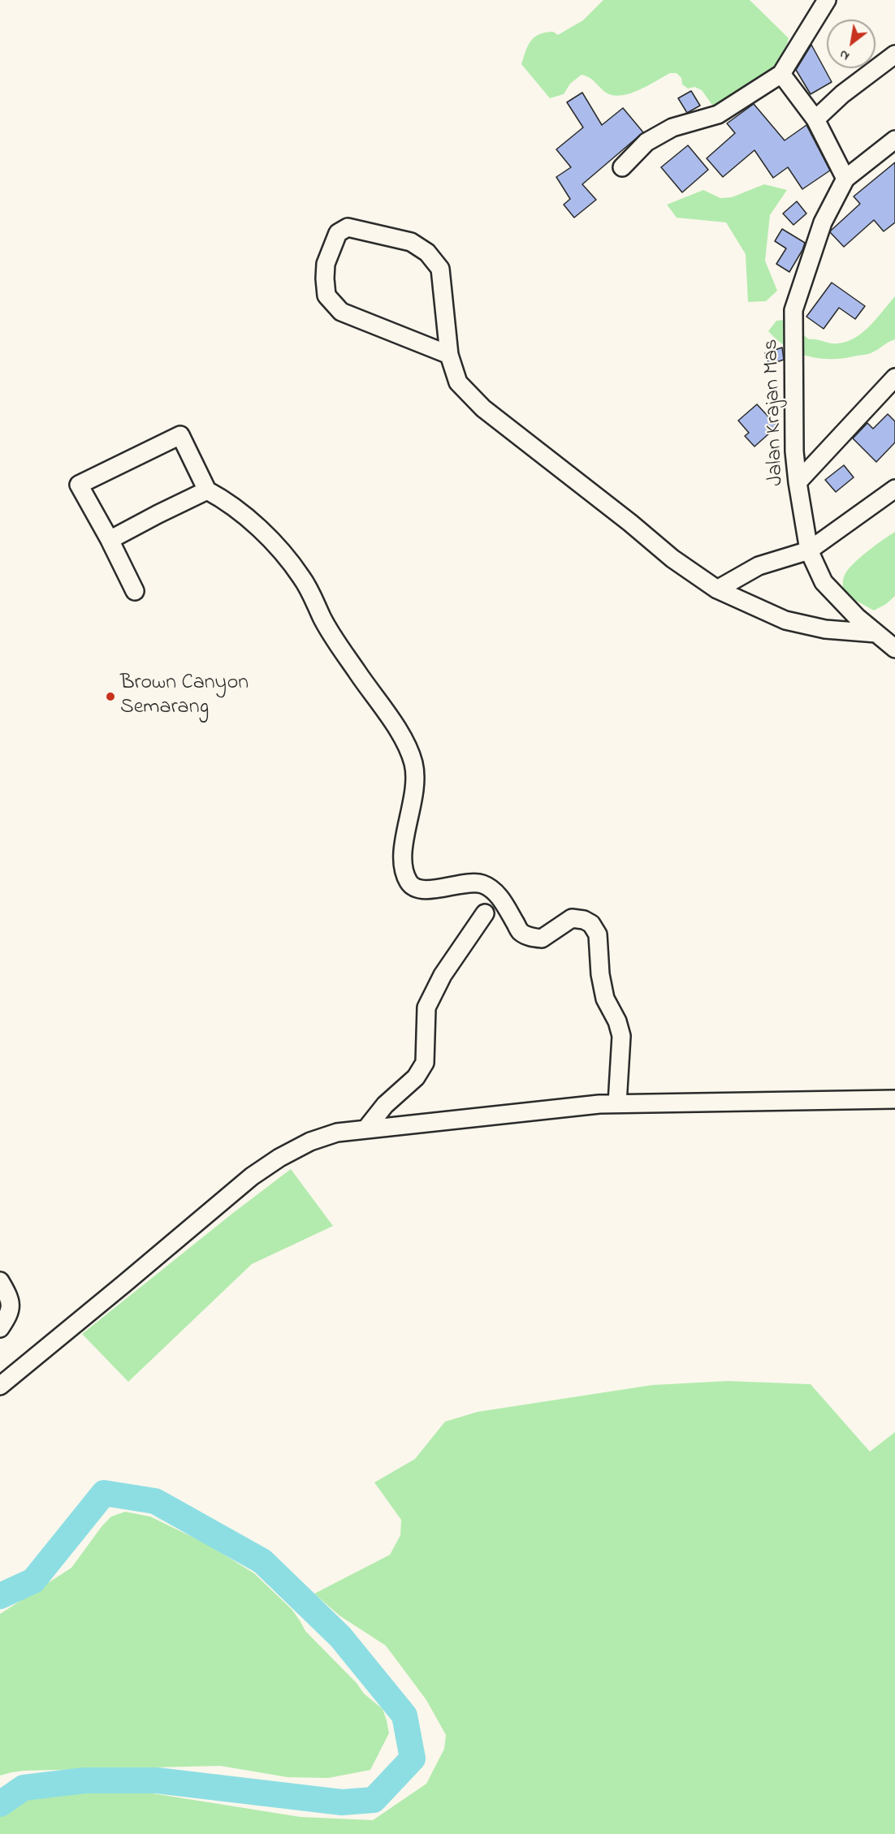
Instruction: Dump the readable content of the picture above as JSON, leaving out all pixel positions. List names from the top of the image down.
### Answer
{
  "streets": {
    "street": ["Jalan Krajan Mas"]
  },
  "places": ["Brown Canyon Semarang"],
  "north": "bottom left"
}
